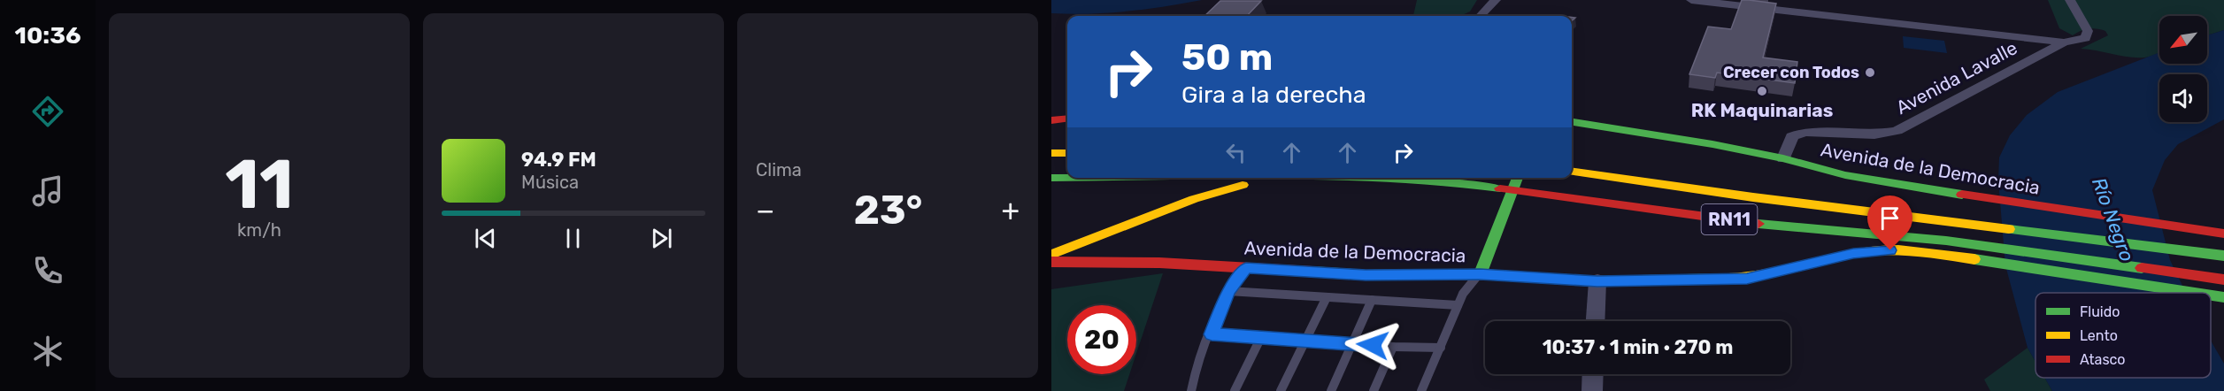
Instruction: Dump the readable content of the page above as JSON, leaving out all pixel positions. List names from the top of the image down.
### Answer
{
  "streets": {
    "main road": ["Avenida de la Democracia", "RN11"],
    "street": ["Avenida Lavalle"]
  },
  "crossings": [
    ["Avenida Lavalle", "Avenida de la Democracia"]
  ],
  "water": ["Río Negro"],
  "places": ["Crecer con Todos", "RK Maquinarias"],
  "legend": ["Fluido", "Lento", "Atasco"],
  "north": "bottom left",
  "page": {
    "tabs": "10:36",
    "tile": [
      ["11", "km/h"],
      "Clima"
    ],
    "turn": ["50 m", "Gira a la derecha"],
    "song": ["94.9 FM", "Música"],
    "heat": ["−", "23°", "+"],
    "limit": "20",
    "trip": "10:37 · 1 min · 270 m"
  }
}
